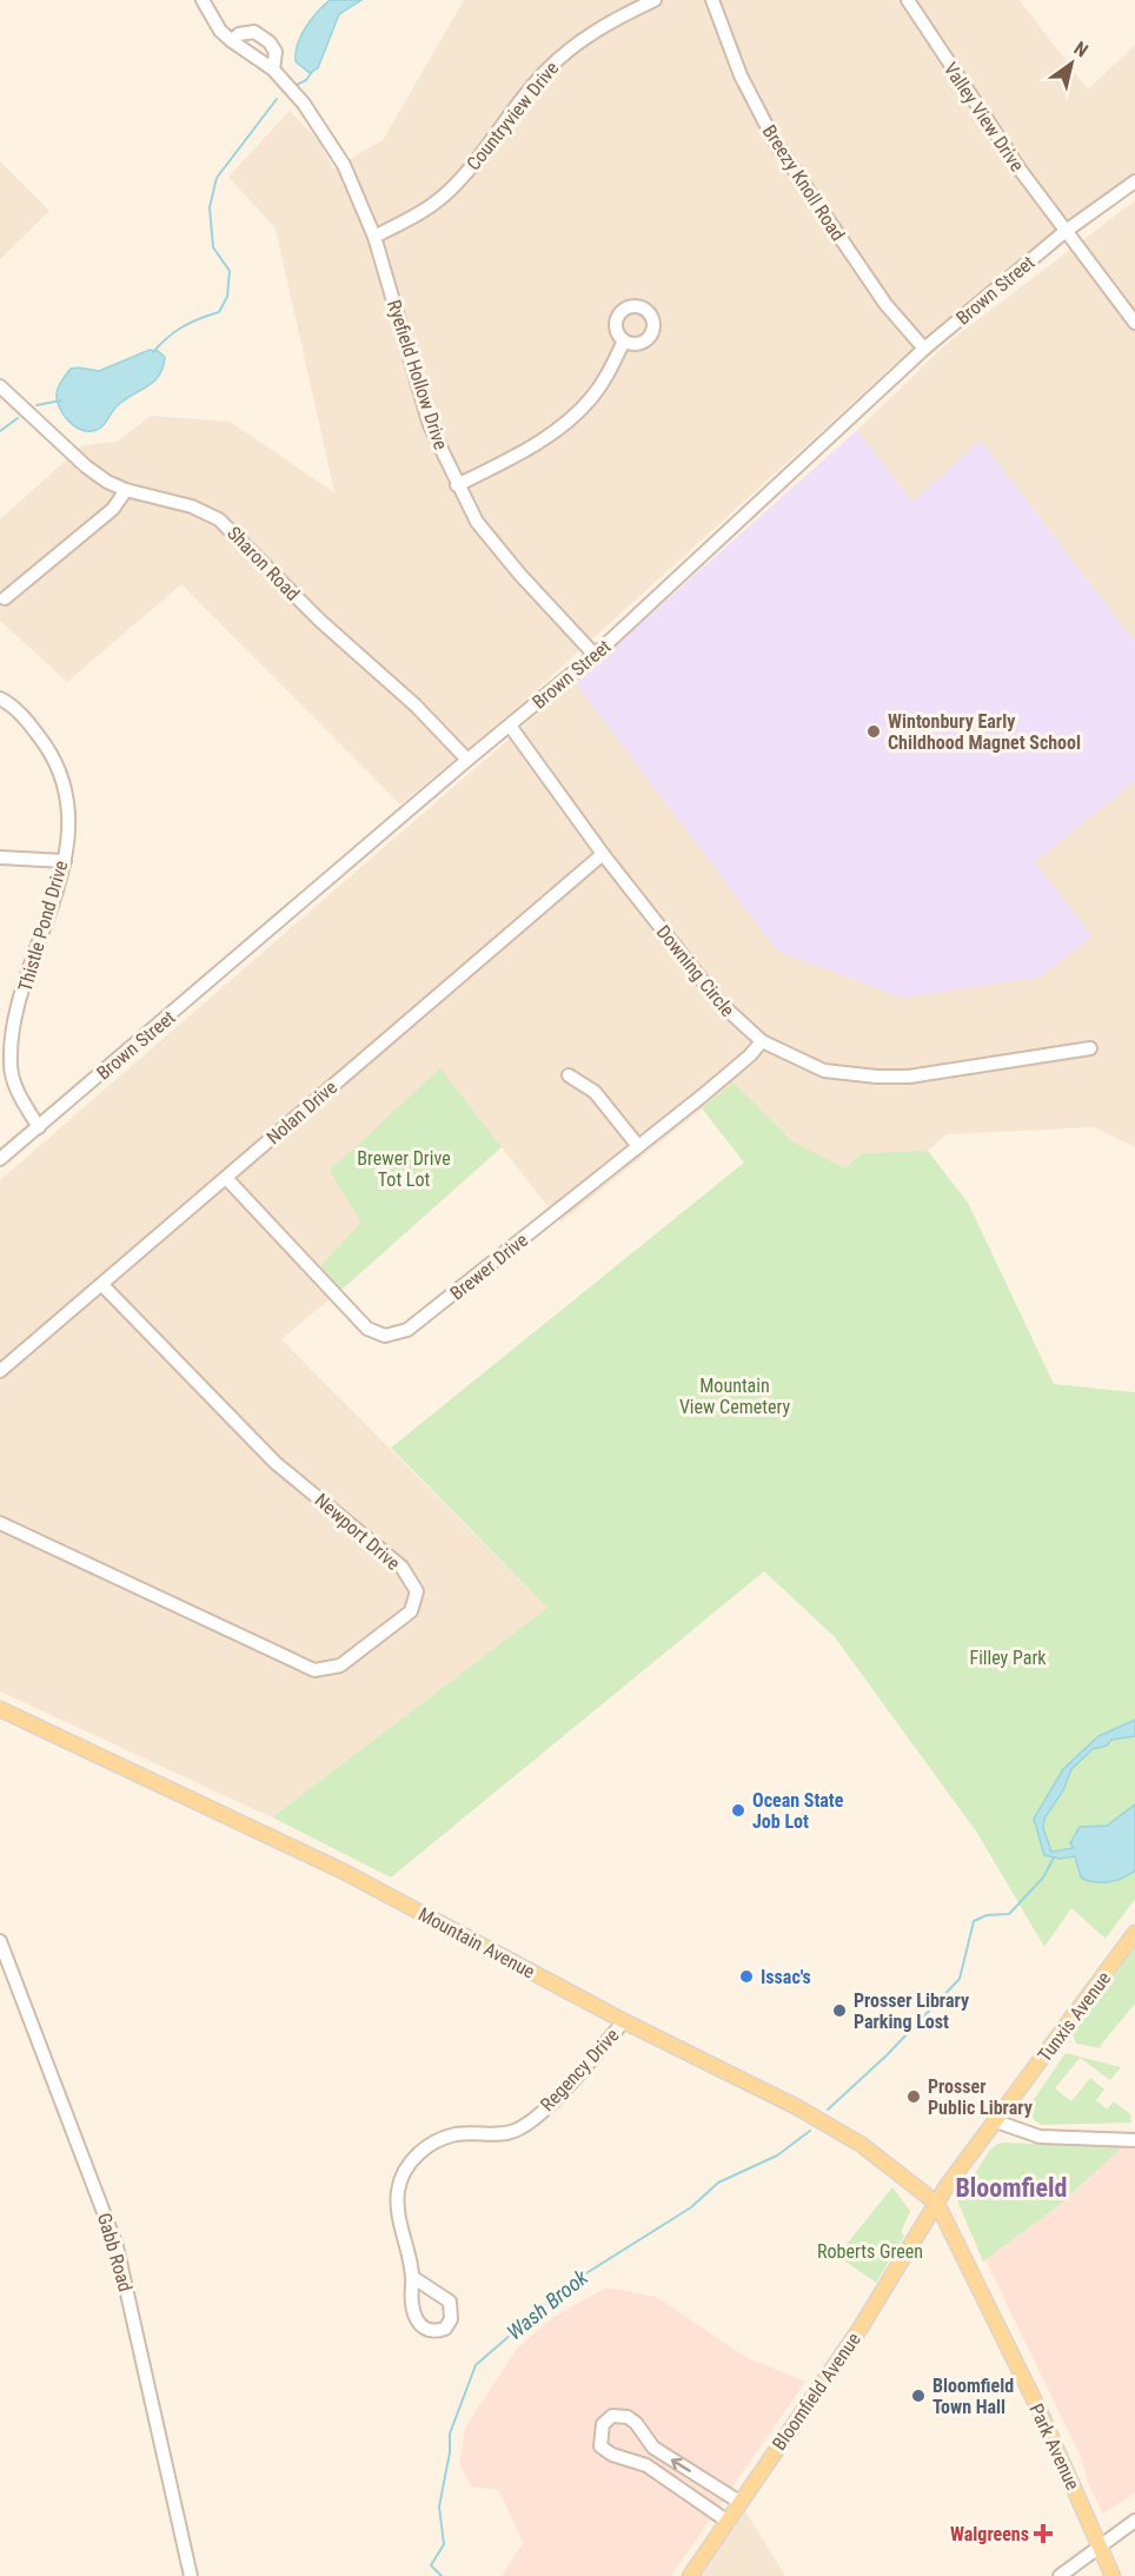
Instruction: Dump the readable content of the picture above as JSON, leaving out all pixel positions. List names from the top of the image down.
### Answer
{
  "streets": {
    "main road": [
      "Mountain Avenue",
      "Tunxis Avenue",
      "Bloomfield Avenue",
      "Park Avenue"
    ],
    "street": [
      "Countryview Drive",
      "Valley View Drive",
      "Breezy Knoll Road",
      "Brown Street",
      "Ryefield Hollow Drive",
      "Sharon Road",
      "Thistle Pond Drive",
      "Downing Circle",
      "Nolan Drive",
      "Brewer Drive",
      "Newport Drive",
      "Regency Drive",
      "Gabb Road"
    ]
  },
  "crossings": [
    ["Countryview Drive", "Ryefield Hollow Drive"],
    ["Valley View Drive", "Brown Street"],
    ["Breezy Knoll Road", "Brown Street"],
    ["Brown Street", "Ryefield Hollow Drive"],
    ["Brown Street", "Sharon Road"],
    ["Brown Street", "Thistle Pond Drive"],
    ["Brown Street", "Downing Circle"],
    ["Downing Circle", "Nolan Drive"],
    ["Downing Circle", "Brewer Drive"],
    ["Nolan Drive", "Brewer Drive"],
    ["Nolan Drive", "Newport Drive"],
    ["Mountain Avenue", "Tunxis Avenue"],
    ["Mountain Avenue", "Regency Drive"],
    ["Mountain Avenue", "Bloomfield Avenue"],
    ["Mountain Avenue", "Park Avenue"],
    ["Tunxis Avenue", "Bloomfield Avenue"],
    ["Tunxis Avenue", "Park Avenue"],
    ["Bloomfield Avenue", "Park Avenue"]
  ],
  "districts": ["Bloomfield"],
  "water": ["Wash Brook"],
  "parks": [
    "Brewer Drive Tot Lot",
    "Mountain View Cemetery",
    "Filley Park",
    "Roberts Green"
  ],
  "places": {
    "other": [
      "Wintonbury Early Childhood Magnet School",
      "Ocean State Job Lot",
      "Issac's",
      "Prosser Library Parking Lost",
      "Prosser Public Library",
      "Bloomfield Town Hall"
    ],
    "health": ["Walgreens"]
  },
  "north": "top right"
}
